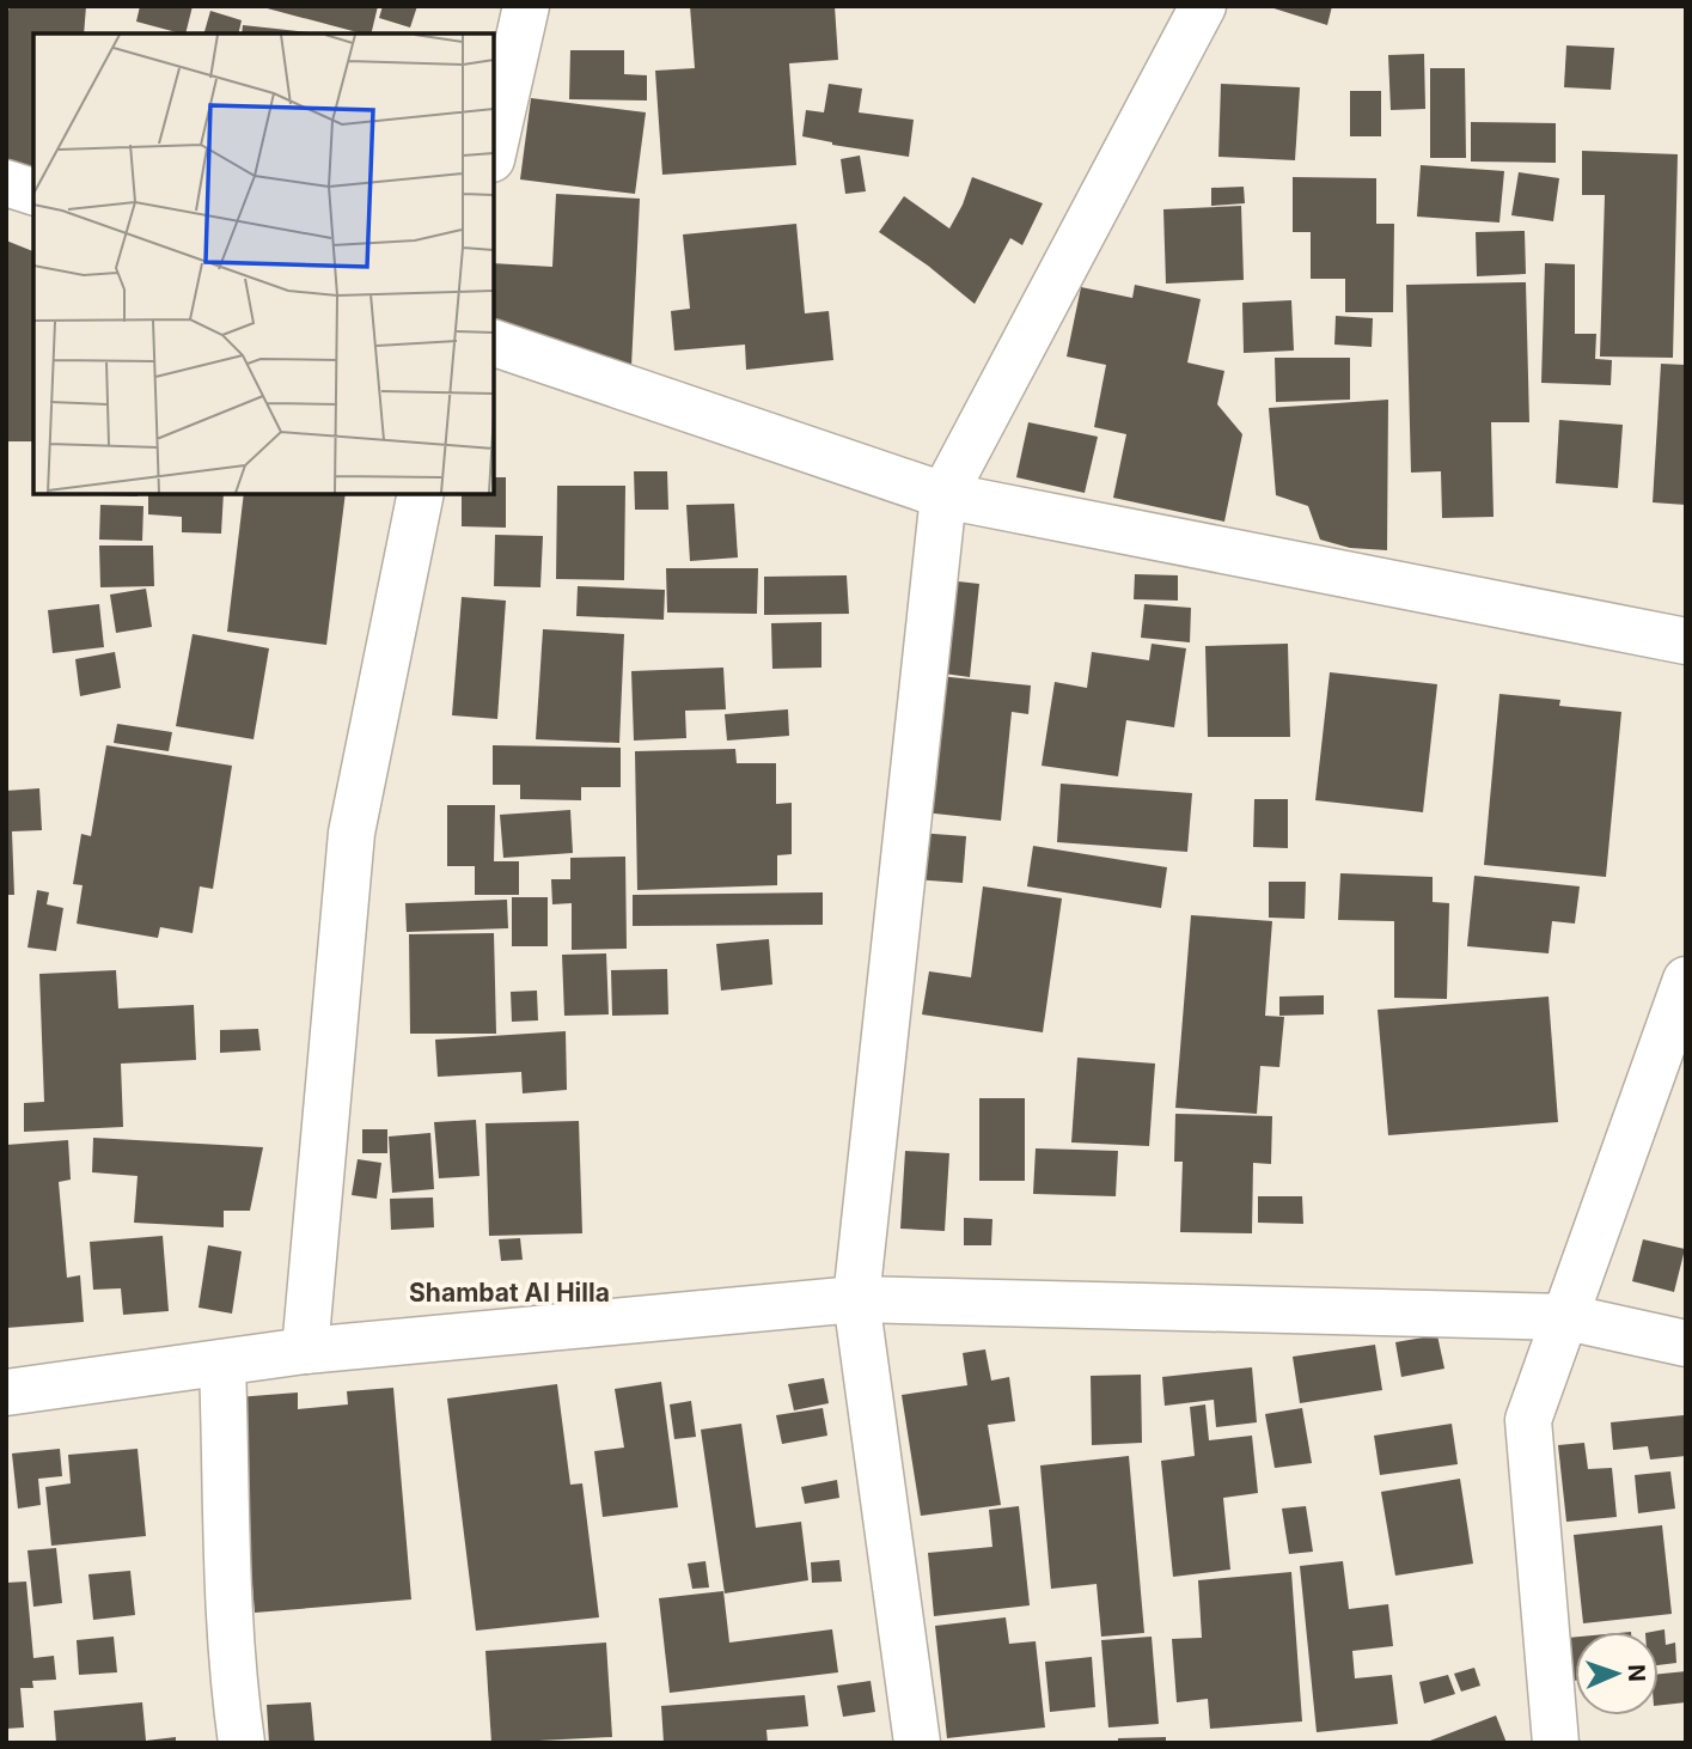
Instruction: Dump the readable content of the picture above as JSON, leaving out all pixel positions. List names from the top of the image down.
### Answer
{
  "districts": ["Shambat Al Hilla"],
  "north": "right"
}
